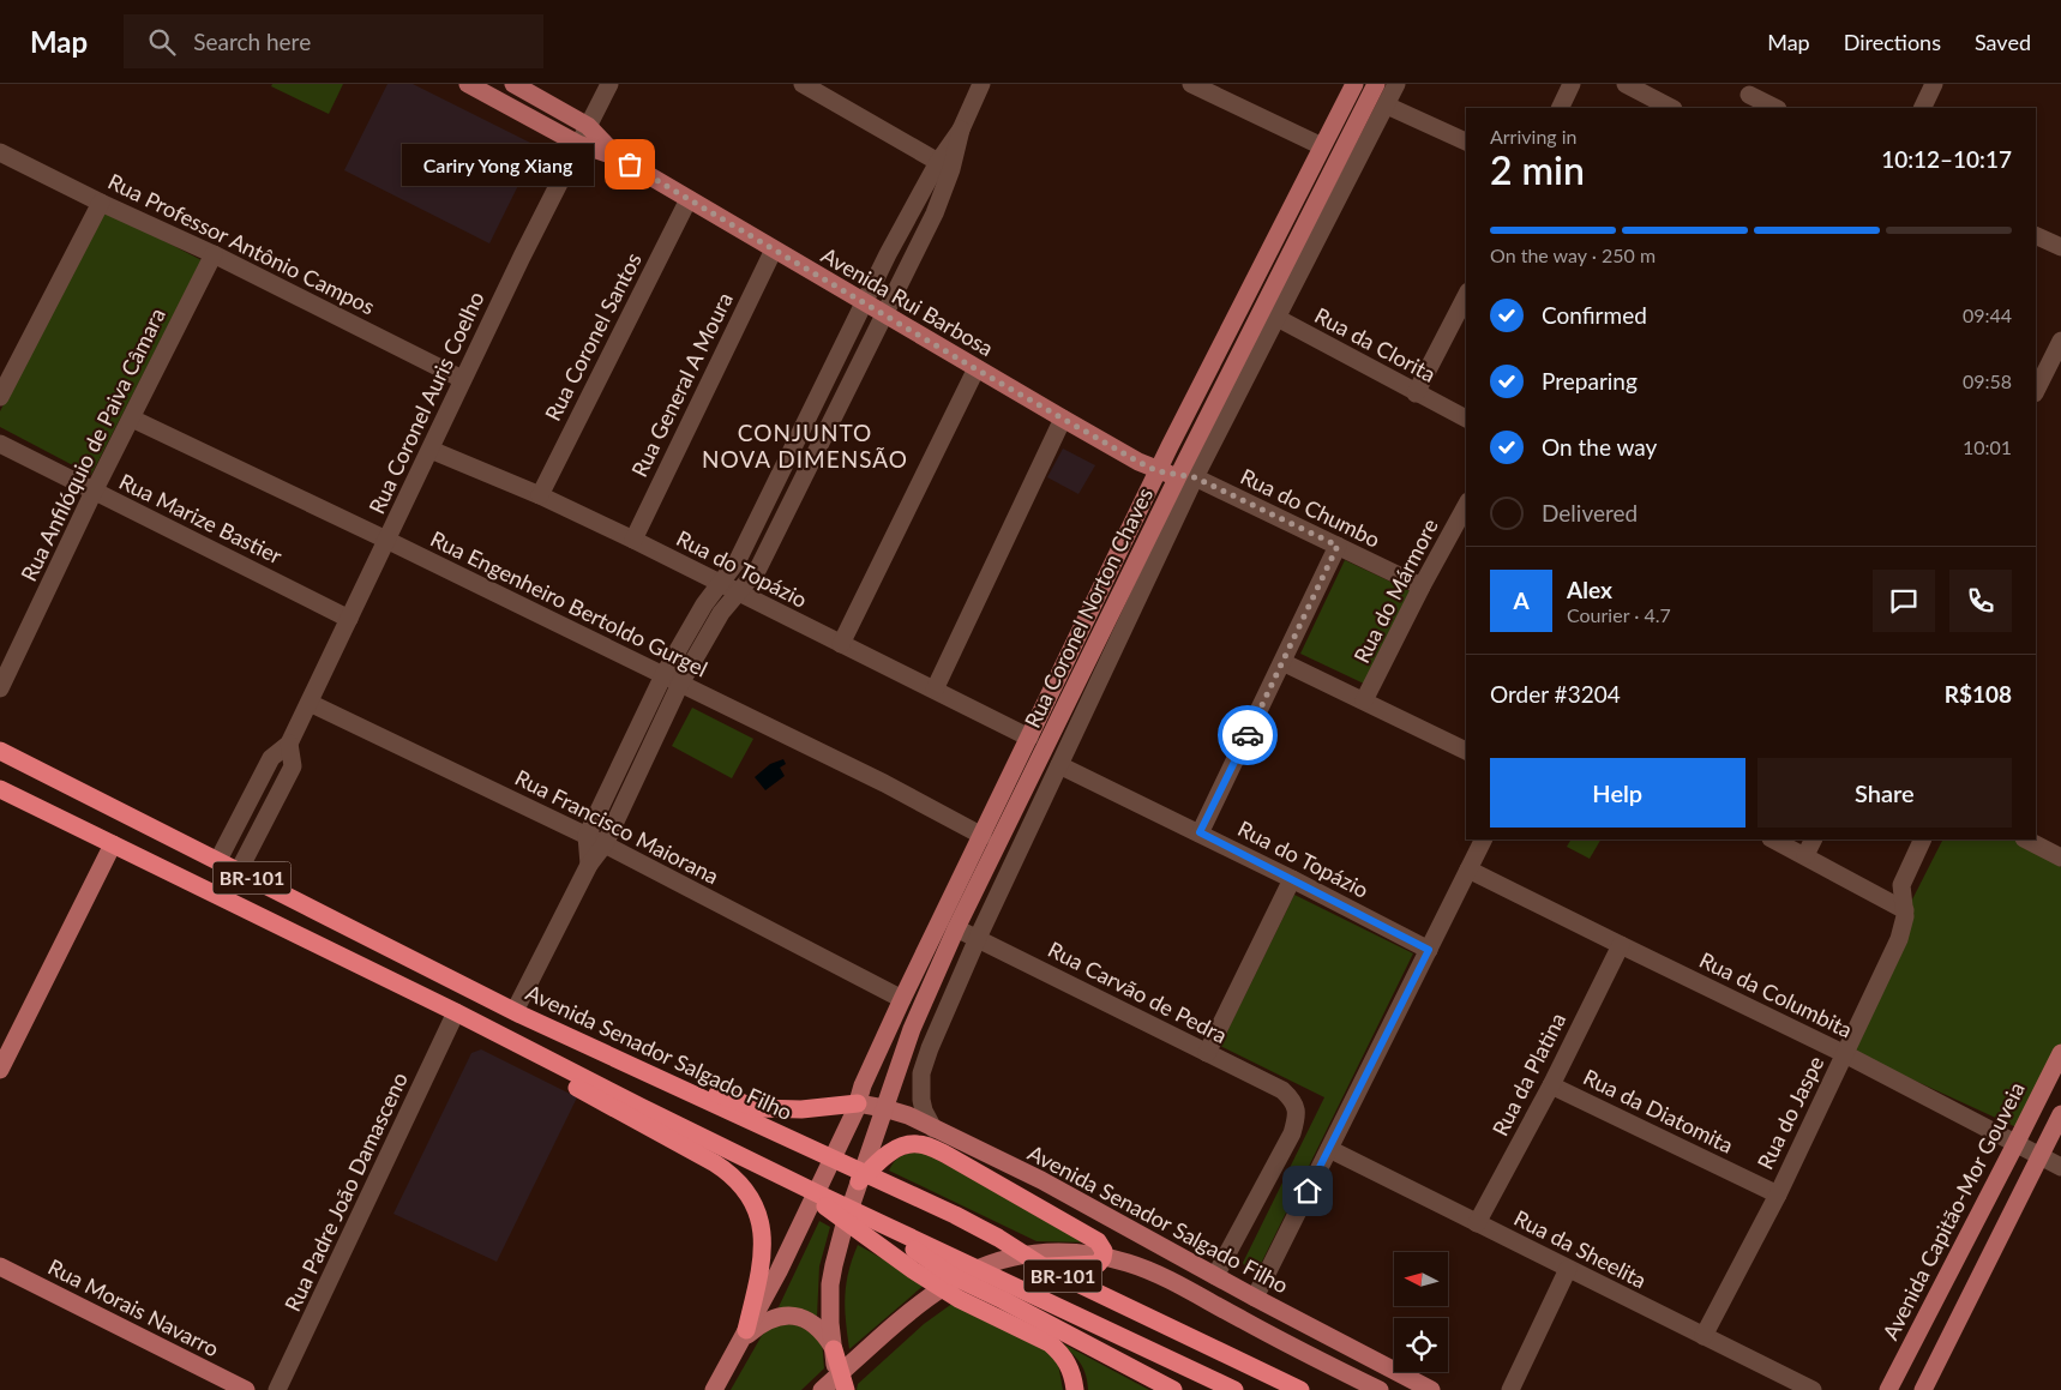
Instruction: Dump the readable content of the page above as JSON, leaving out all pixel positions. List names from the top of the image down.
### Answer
{
  "streets": {
    "highway": ["BR-101", "Avenida Senador Salgado Filho"],
    "main road": [
      "Avenida Rui Barbosa",
      "Rua Coronel Norton Chaves",
      "Avenida Capitão-Mor Gouveia",
      "Rua Morais Navarro"
    ],
    "street": [
      "Rua Professor Antônio Campos",
      "Rua Coronel Santos",
      "Rua da Clorita",
      "Rua General A Moura",
      "Rua Coronel Auris Coelho",
      "Rua Anfilóquio de Paiva Câmara",
      "Rua do Chumbo",
      "Rua Marize Bastier",
      "Rua do Topázio",
      "Rua do Mármore",
      "Rua Engenheiro Bertoldo Gurgel",
      "Rua Francisco Maiorana",
      "Rua Carvão de Pedra",
      "Rua da Columbita",
      "Rua da Platina",
      "Rua da Diatomita",
      "Rua do Jaspe",
      "Rua Padre João Damasceno",
      "Rua da Sheelita"
    ]
  },
  "crossings": [
    ["Rua Professor Antônio Campos", "Rua Coronel Auris Coelho"],
    ["Rua Professor Antônio Campos", "Rua Anfilóquio de Paiva Câmara"],
    ["Avenida Rui Barbosa", "Rua Coronel Santos"],
    ["Avenida Rui Barbosa", "Rua General A Moura"],
    ["Avenida Rui Barbosa", "Rua Coronel Auris Coelho"],
    ["Avenida Rui Barbosa", "Rua do Chumbo"],
    ["Avenida Rui Barbosa", "Rua Coronel Norton Chaves"],
    ["Rua Coronel Santos", "Rua do Topázio"],
    ["Rua da Clorita", "Rua Coronel Norton Chaves"],
    ["Rua General A Moura", "Rua do Topázio"],
    ["Rua Coronel Auris Coelho", "Rua Marize Bastier"],
    ["Rua Coronel Auris Coelho", "Rua do Topázio"],
    ["Rua Coronel Auris Coelho", "Rua Engenheiro Bertoldo Gurgel"],
    ["Rua Coronel Auris Coelho", "Rua Francisco Maiorana"],
    ["Rua Coronel Auris Coelho", "Avenida Senador Salgado Filho"],
    ["Rua Anfilóquio de Paiva Câmara", "Rua Marize Bastier"],
    ["Rua Anfilóquio de Paiva Câmara", "Rua Engenheiro Bertoldo Gurgel"],
    ["Rua do Chumbo", "Rua do Mármore"],
    ["Rua do Chumbo", "Rua Coronel Norton Chaves"],
    ["Rua do Topázio", "Rua Coronel Norton Chaves"],
    ["Rua Engenheiro Bertoldo Gurgel", "Rua Coronel Norton Chaves"],
    ["Rua Coronel Norton Chaves", "Rua Francisco Maiorana"],
    ["Rua Coronel Norton Chaves", "Rua Carvão de Pedra"],
    ["Rua Coronel Norton Chaves", "Avenida Senador Salgado Filho"],
    ["BR-101", "Rua Padre João Damasceno"],
    ["Rua Carvão de Pedra", "Avenida Senador Salgado Filho"],
    ["Rua da Columbita", "Rua da Platina"],
    ["Rua da Columbita", "Rua do Jaspe"],
    ["Rua da Columbita", "Avenida Capitão-Mor Gouveia"],
    ["Rua da Platina", "Rua da Diatomita"],
    ["Rua da Platina", "Rua da Sheelita"],
    ["Rua da Diatomita", "Rua do Jaspe"],
    ["Rua do Jaspe", "Rua da Sheelita"]
  ],
  "districts": ["CONJUNTO NOVA DIMENSÃO"],
  "places": ["Cariry Yong Xiang"],
  "north": "left",
  "page": {
    "header": "Map",
    "search": "Search here",
    "nav": ["Map", "Directions", "Saved"],
    "heading": ["2 min", "Arriving in", "10:12–10:17"],
    "panel": [
      "Alex",
      "Courier · 4.7",
      "Order #3204",
      "R$108"
    ],
    "bubble": "Cariry Yong Xiang",
    "bar": "On the way · 250 m",
    "list": [
      ["Confirmed", "09:44"],
      ["Preparing", "09:58"],
      ["On the way", "10:01"],
      "Delivered"
    ],
    "round": "A",
    "buttons": ["Help", "Share"]
  }
}
